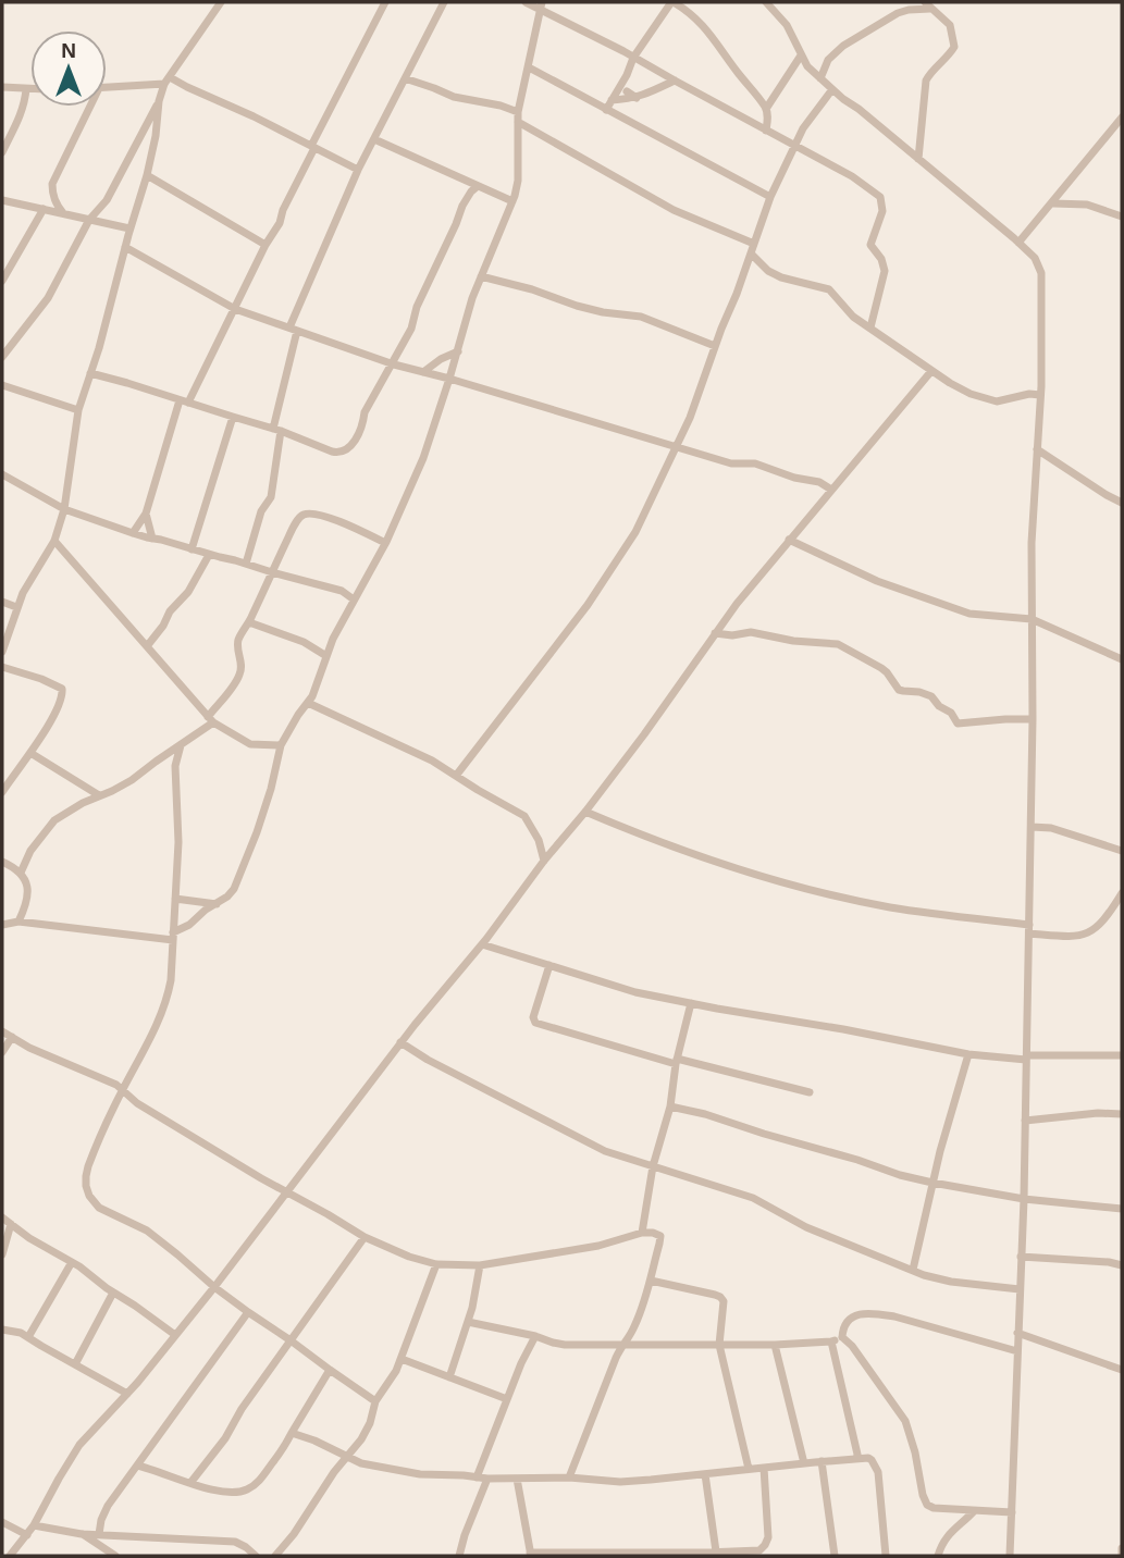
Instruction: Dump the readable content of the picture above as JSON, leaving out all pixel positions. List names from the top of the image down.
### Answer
{
  "north": "top"
}
